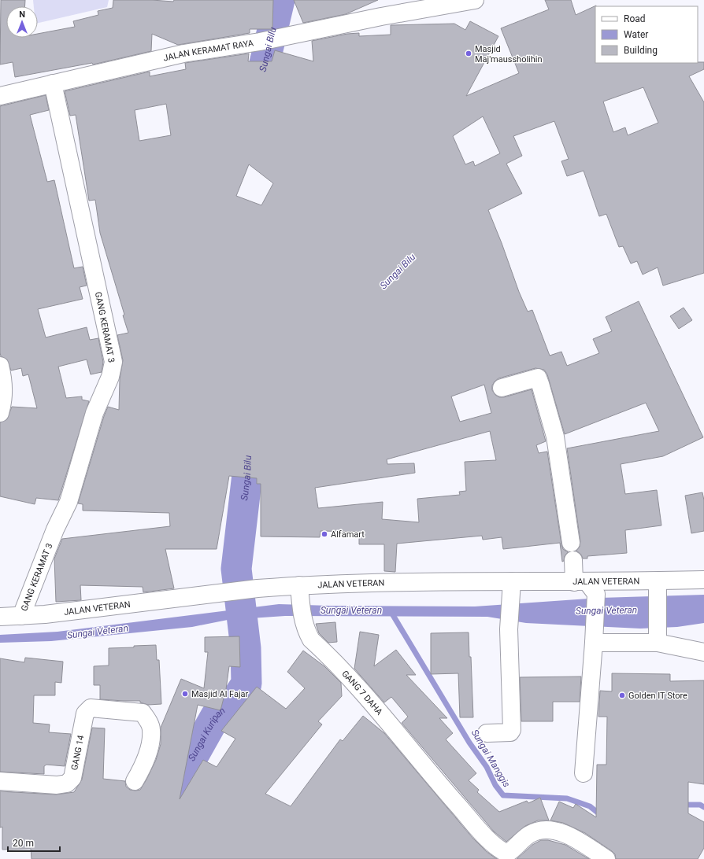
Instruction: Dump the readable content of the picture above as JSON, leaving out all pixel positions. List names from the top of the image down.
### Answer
{
  "streets": {
    "street": [
      "JALAN KERAMAT RAYA",
      "GANG KERAMAT 3",
      "JALAN VETERAN",
      "GANG 7 DAHA",
      "GANG 14"
    ]
  },
  "crossings": [
    ["JALAN KERAMAT RAYA", "GANG KERAMAT 3"],
    ["GANG KERAMAT 3", "JALAN VETERAN"],
    ["JALAN VETERAN", "GANG 7 DAHA"]
  ],
  "water": [
    "Sungai Bilu",
    "Sungai Veteran",
    "Sungai Kuripan",
    "Sungai Manggis"
  ],
  "places": [
    "Masjid Maj'maussholihin",
    "Alfamart",
    "Masjid Al Fajar",
    "Golden IT Store"
  ],
  "legend": ["Road", "Water", "Building"],
  "scale_bar": "20 m",
  "north": "top"
}
